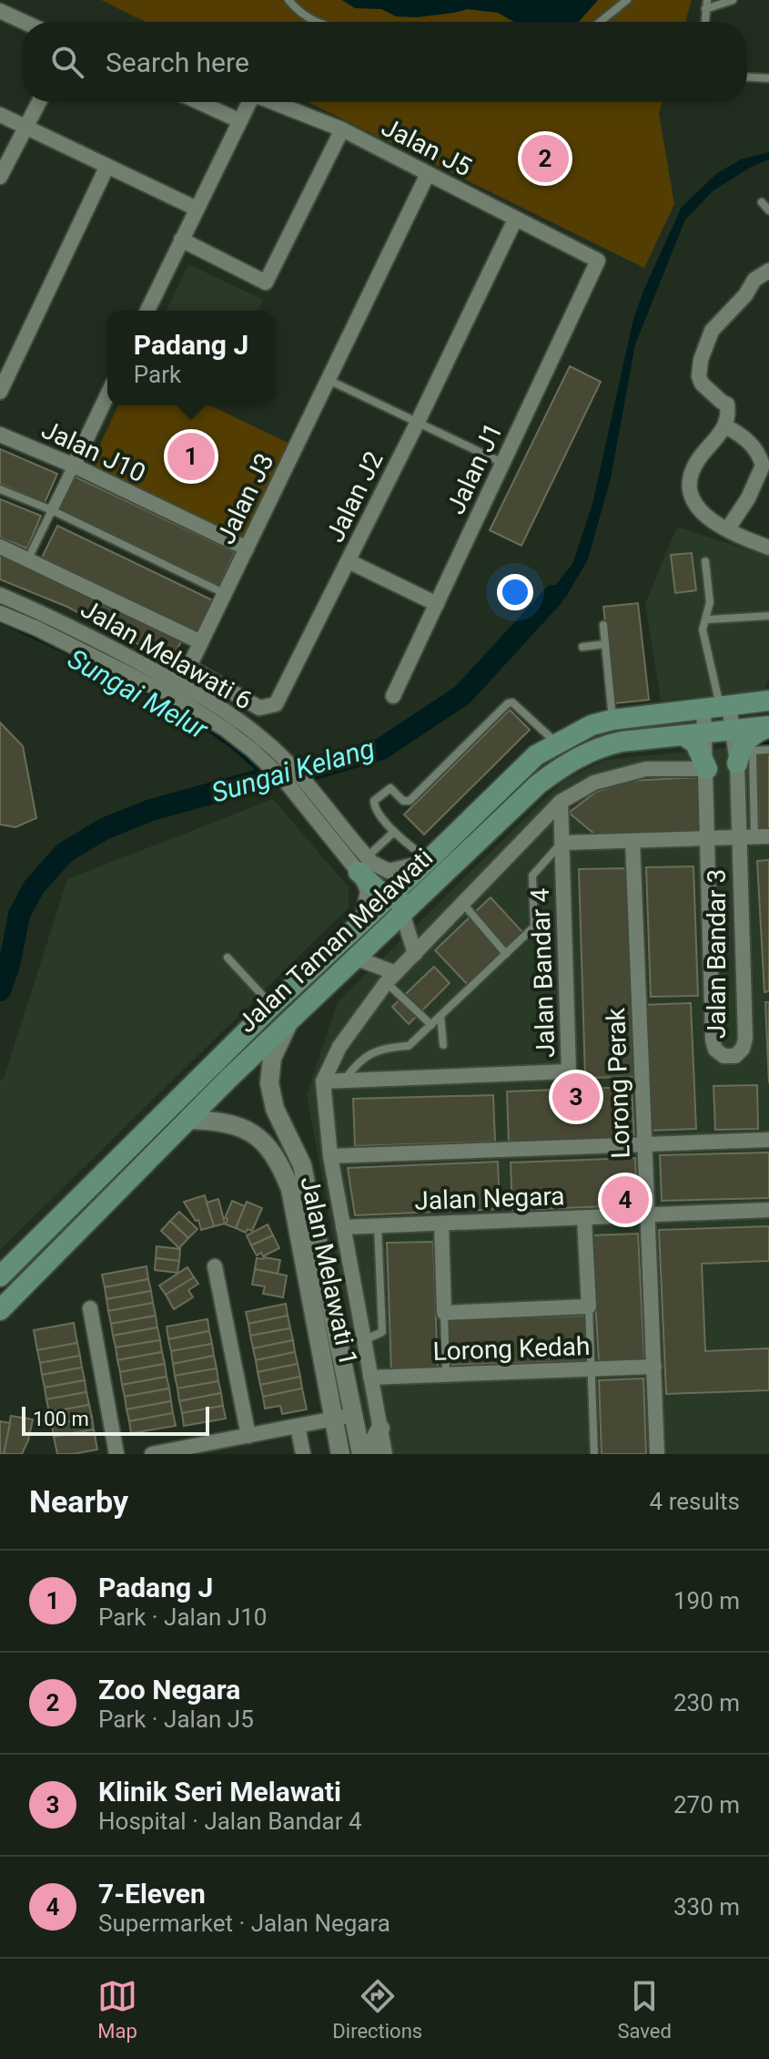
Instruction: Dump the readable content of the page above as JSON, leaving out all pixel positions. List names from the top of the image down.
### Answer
{
  "streets": {
    "main road": ["Jalan Taman Melawati"],
    "street": [
      "Jalan J5",
      "Jalan J10",
      "Jalan J1",
      "Jalan J2",
      "Jalan J3",
      "Jalan Melawati 6",
      "Jalan Bandar 3",
      "Jalan Bandar 4",
      "Lorong Perak",
      "Jalan Negara",
      "Jalan Melawati 1",
      "Lorong Kedah"
    ]
  },
  "crossings": [
    ["Jalan J5", "Jalan J1"],
    ["Jalan J5", "Jalan J2"],
    ["Jalan J5", "Jalan J3"],
    ["Jalan J10", "Jalan J3"],
    ["Jalan J2", "Jalan J3"],
    ["Jalan J3", "Jalan Melawati 6"],
    ["Jalan Melawati 6", "Jalan Taman Melawati"],
    ["Jalan Taman Melawati", "Jalan Bandar 3"],
    ["Jalan Taman Melawati", "Jalan Melawati 1"],
    ["Lorong Perak", "Jalan Negara"],
    ["Lorong Perak", "Lorong Kedah"]
  ],
  "water": ["Sungai Melur", "Sungai Kelang"],
  "scale_bar": "100 m",
  "page": {
    "search": "Search here",
    "pins": [
      "2",
      "1",
      "3",
      "4"
    ],
    "popup": ["Padang J", "Park"],
    "scale": "100 m",
    "heading": ["Nearby", "4 results"],
    "list": [
      {
        "mark": "1",
        "name": "Padang J",
        "note": "Park · Jalan J10",
        "value": "190 m"
      },
      {
        "mark": "2",
        "name": "Zoo Negara",
        "note": "Park · Jalan J5",
        "value": "230 m"
      },
      {
        "mark": "3",
        "name": "Klinik Seri Melawati",
        "note": "Hospital · Jalan Bandar 4",
        "value": "270 m"
      },
      {
        "mark": "4",
        "name": "7-Eleven",
        "note": "Supermarket · Jalan Negara",
        "value": "330 m"
      }
    ],
    "nav": ["Map", "Directions", "Saved"]
  }
}
